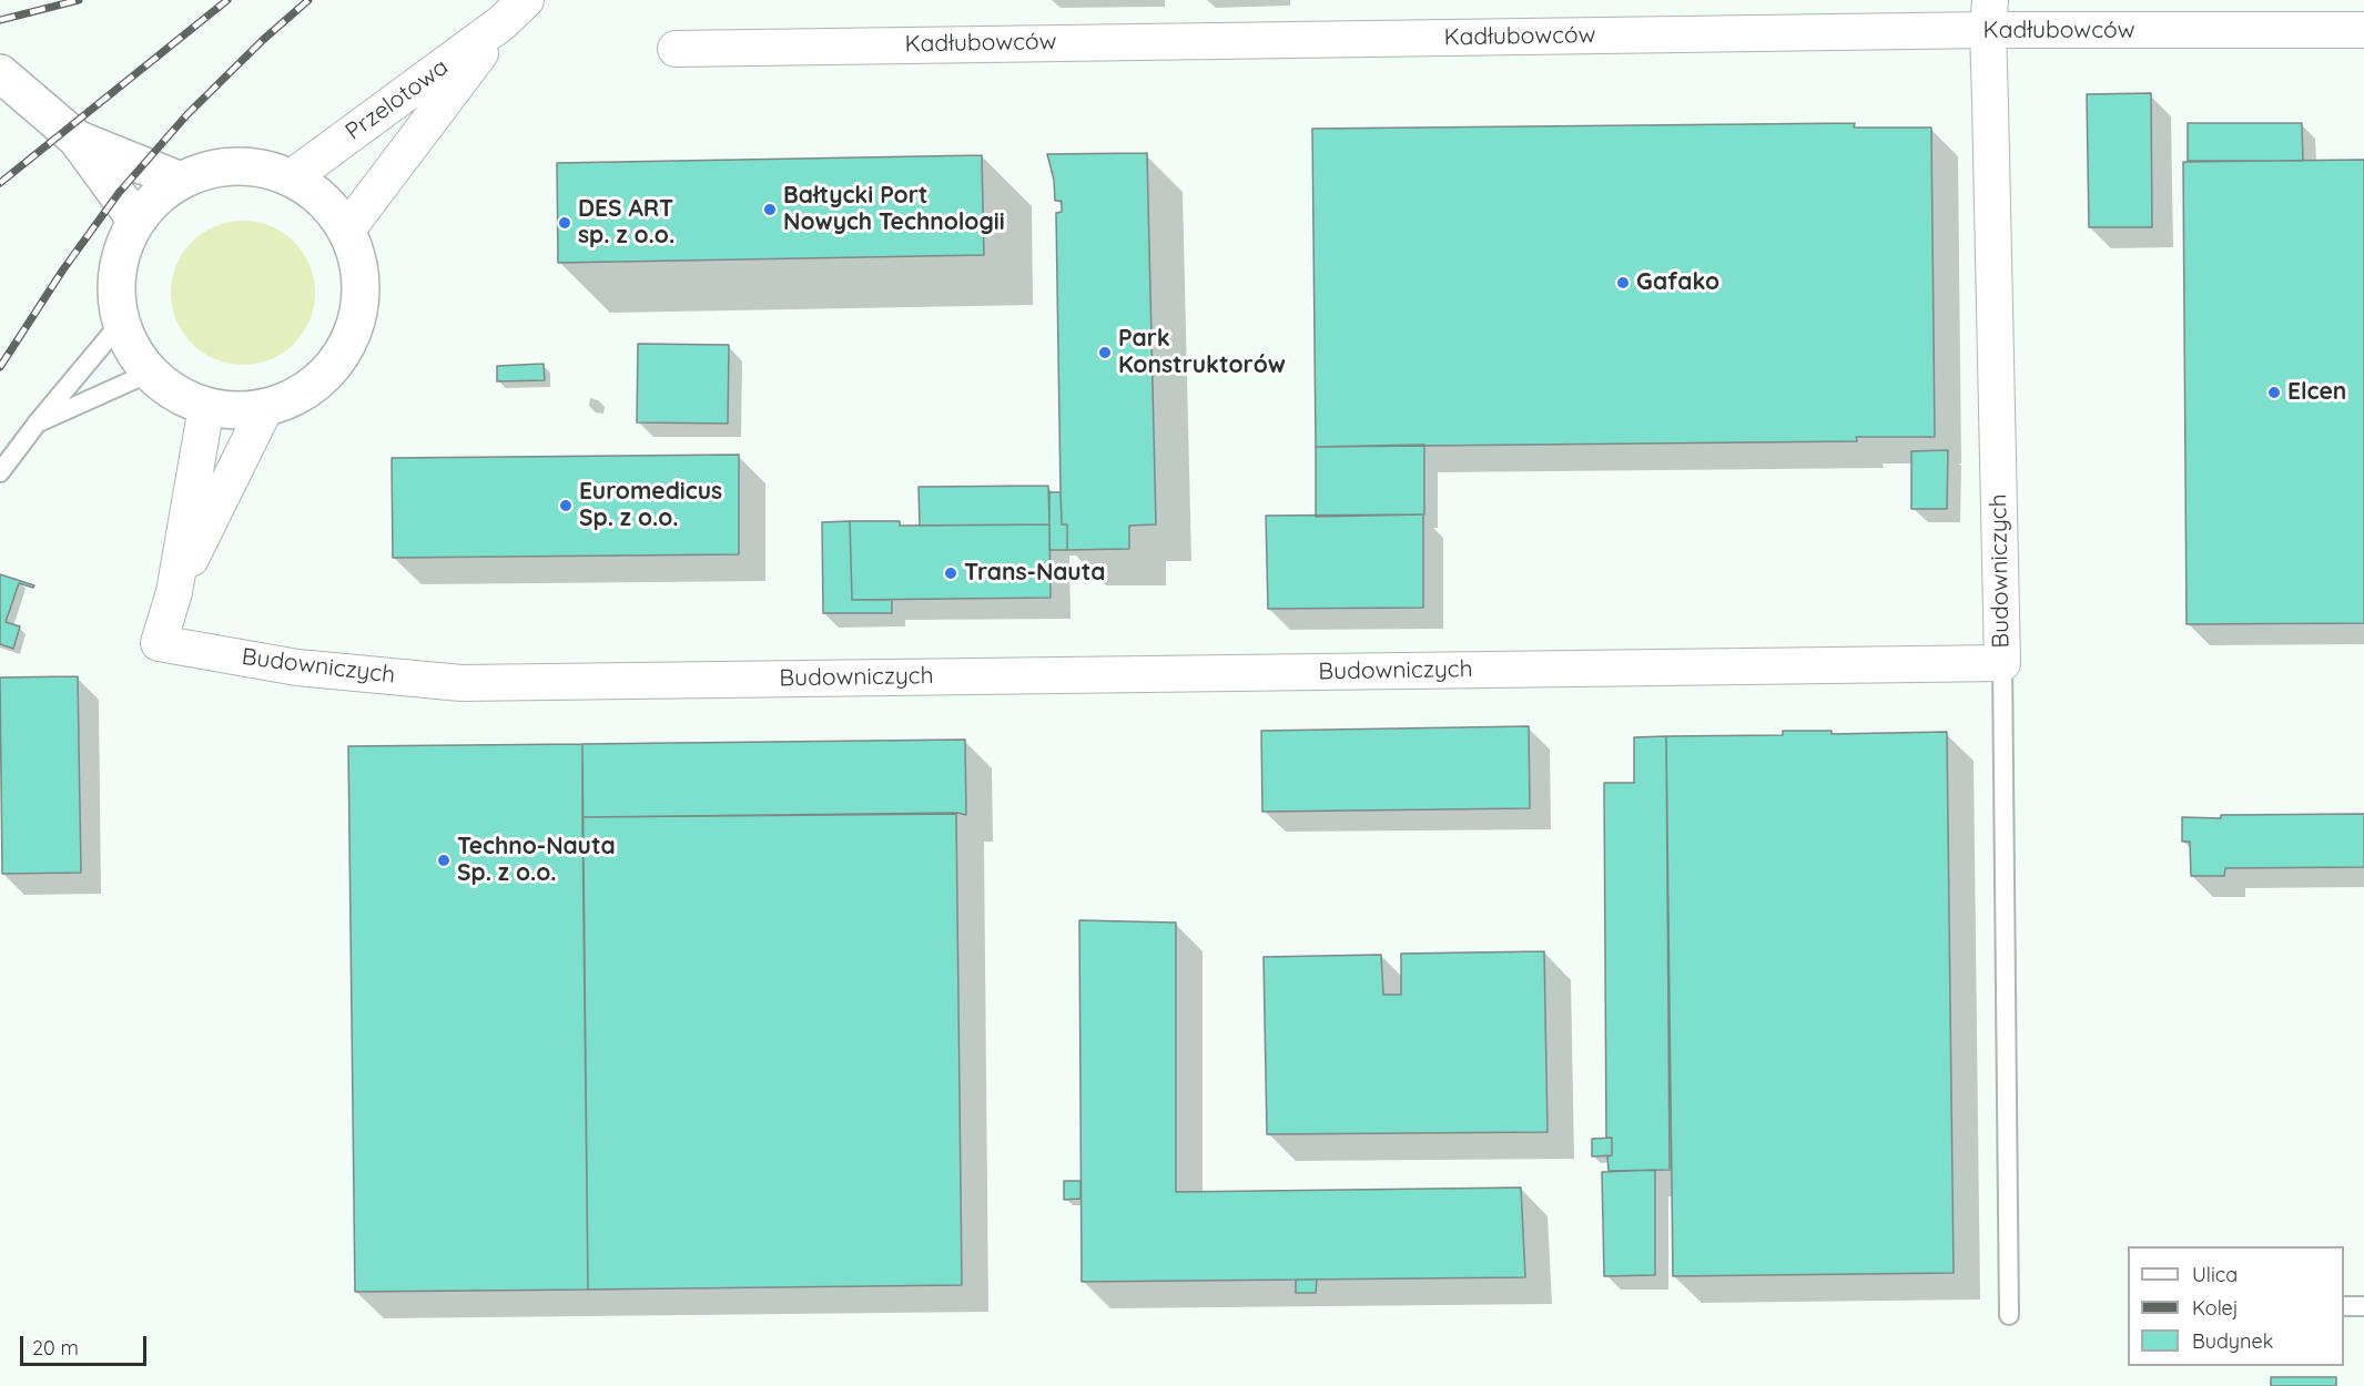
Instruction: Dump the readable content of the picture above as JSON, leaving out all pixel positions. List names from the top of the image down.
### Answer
{
  "streets": {
    "street": ["Kadłubowców", "Przelotowa", "Budowniczych"]
  },
  "crossings": [
    ["Kadłubowców", "Budowniczych"]
  ],
  "places": [
    "Bałtycki Port Nowych Technologii",
    "DES ART sp. z o.o.",
    "Gafako",
    "Park Konstruktorów",
    "Elcen",
    "Euromedicus Sp. z o.o.",
    "Trans-Nauta",
    "Techno-Nauta Sp. z o.o."
  ],
  "legend": ["Ulica", "Kolej", "Budynek"],
  "scale_bar": "20 m"
}
